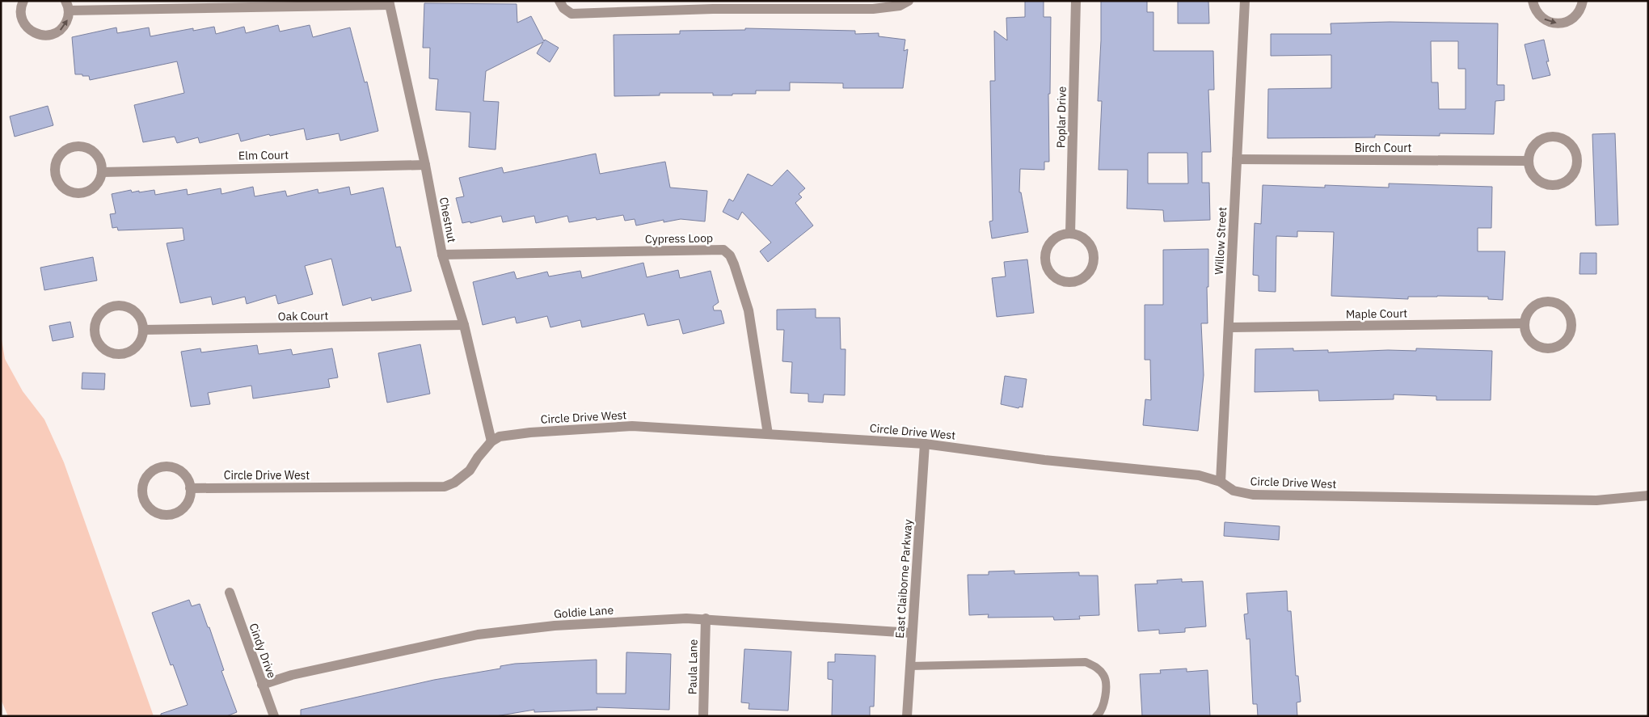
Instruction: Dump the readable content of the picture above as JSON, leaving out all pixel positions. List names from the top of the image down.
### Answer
{
  "streets": {
    "street": [
      "Poplar Drive",
      "Birch Court",
      "Elm Court",
      "Chestnut",
      "Cypress Loop",
      "Willow Street",
      "Maple Court",
      "Oak Court",
      "Circle Drive West",
      "East Claiborne Parkway",
      "Goldie Lane",
      "Cindy Drive",
      "Paula Lane"
    ]
  },
  "crossings": [
    ["Birch Court", "Willow Street"],
    ["Elm Court", "Chestnut"],
    ["Chestnut", "Cypress Loop"],
    ["Chestnut", "Oak Court"],
    ["Chestnut", "Circle Drive West"],
    ["Cypress Loop", "Circle Drive West"],
    ["Willow Street", "Maple Court"],
    ["Willow Street", "Circle Drive West"],
    ["Circle Drive West", "East Claiborne Parkway"],
    ["East Claiborne Parkway", "Goldie Lane"],
    ["Goldie Lane", "Cindy Drive"],
    ["Goldie Lane", "Paula Lane"]
  ]
}
